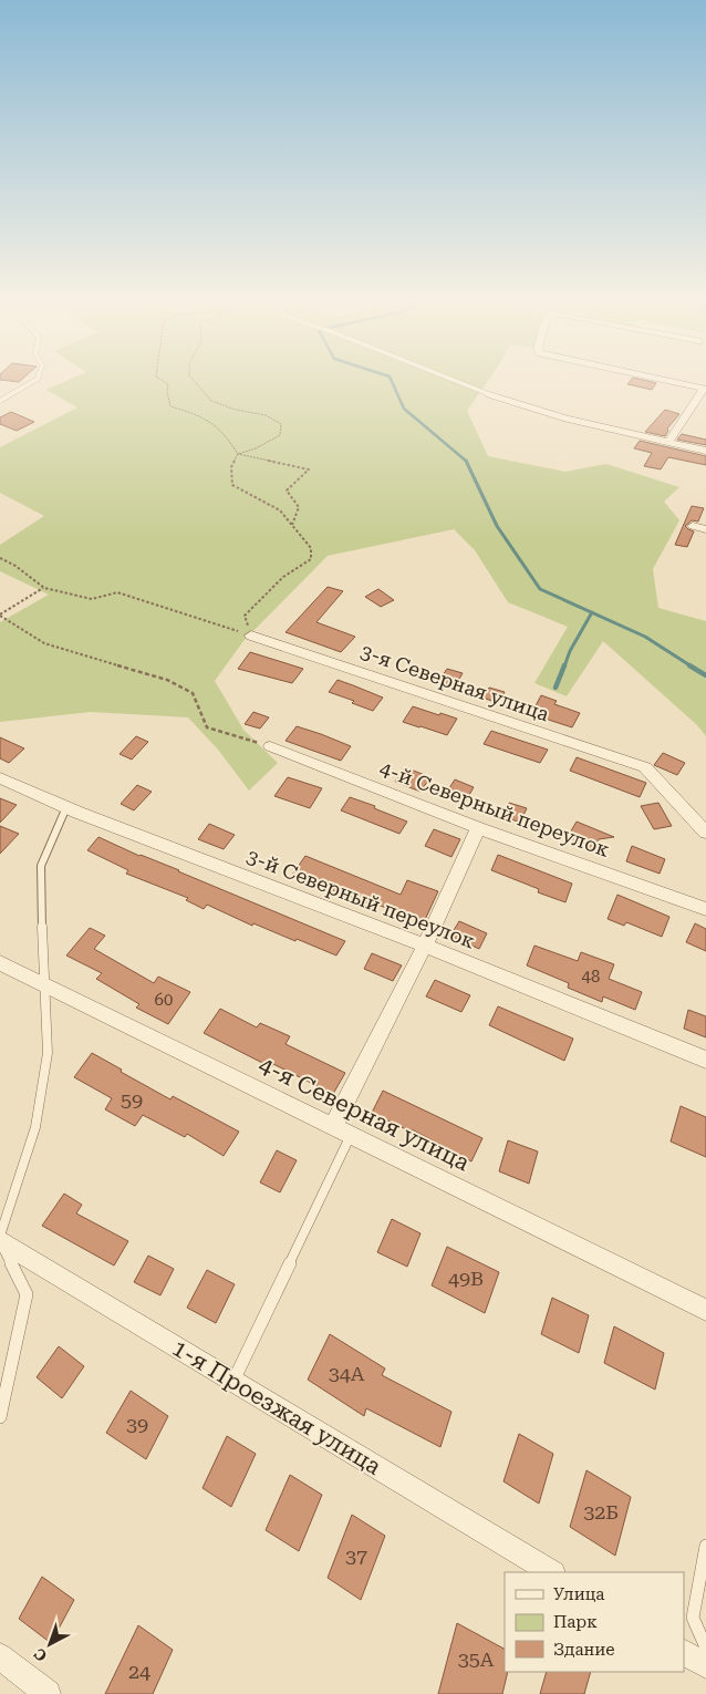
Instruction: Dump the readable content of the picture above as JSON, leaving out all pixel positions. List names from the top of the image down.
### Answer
{
  "streets": {
    "street": [
      "3-я Северная улица",
      "4-й Северный переулок",
      "3-й Северный переулок",
      "4-я Северная улица",
      "1-я Проезжая улица"
    ]
  },
  "house_numbers": [
    "48",
    "60",
    "59",
    "49В",
    "34А",
    "39",
    "32Б",
    "37",
    "35А",
    "24"
  ],
  "legend": ["Улица", "Парк", "Здание"],
  "north": "bottom left"
}
